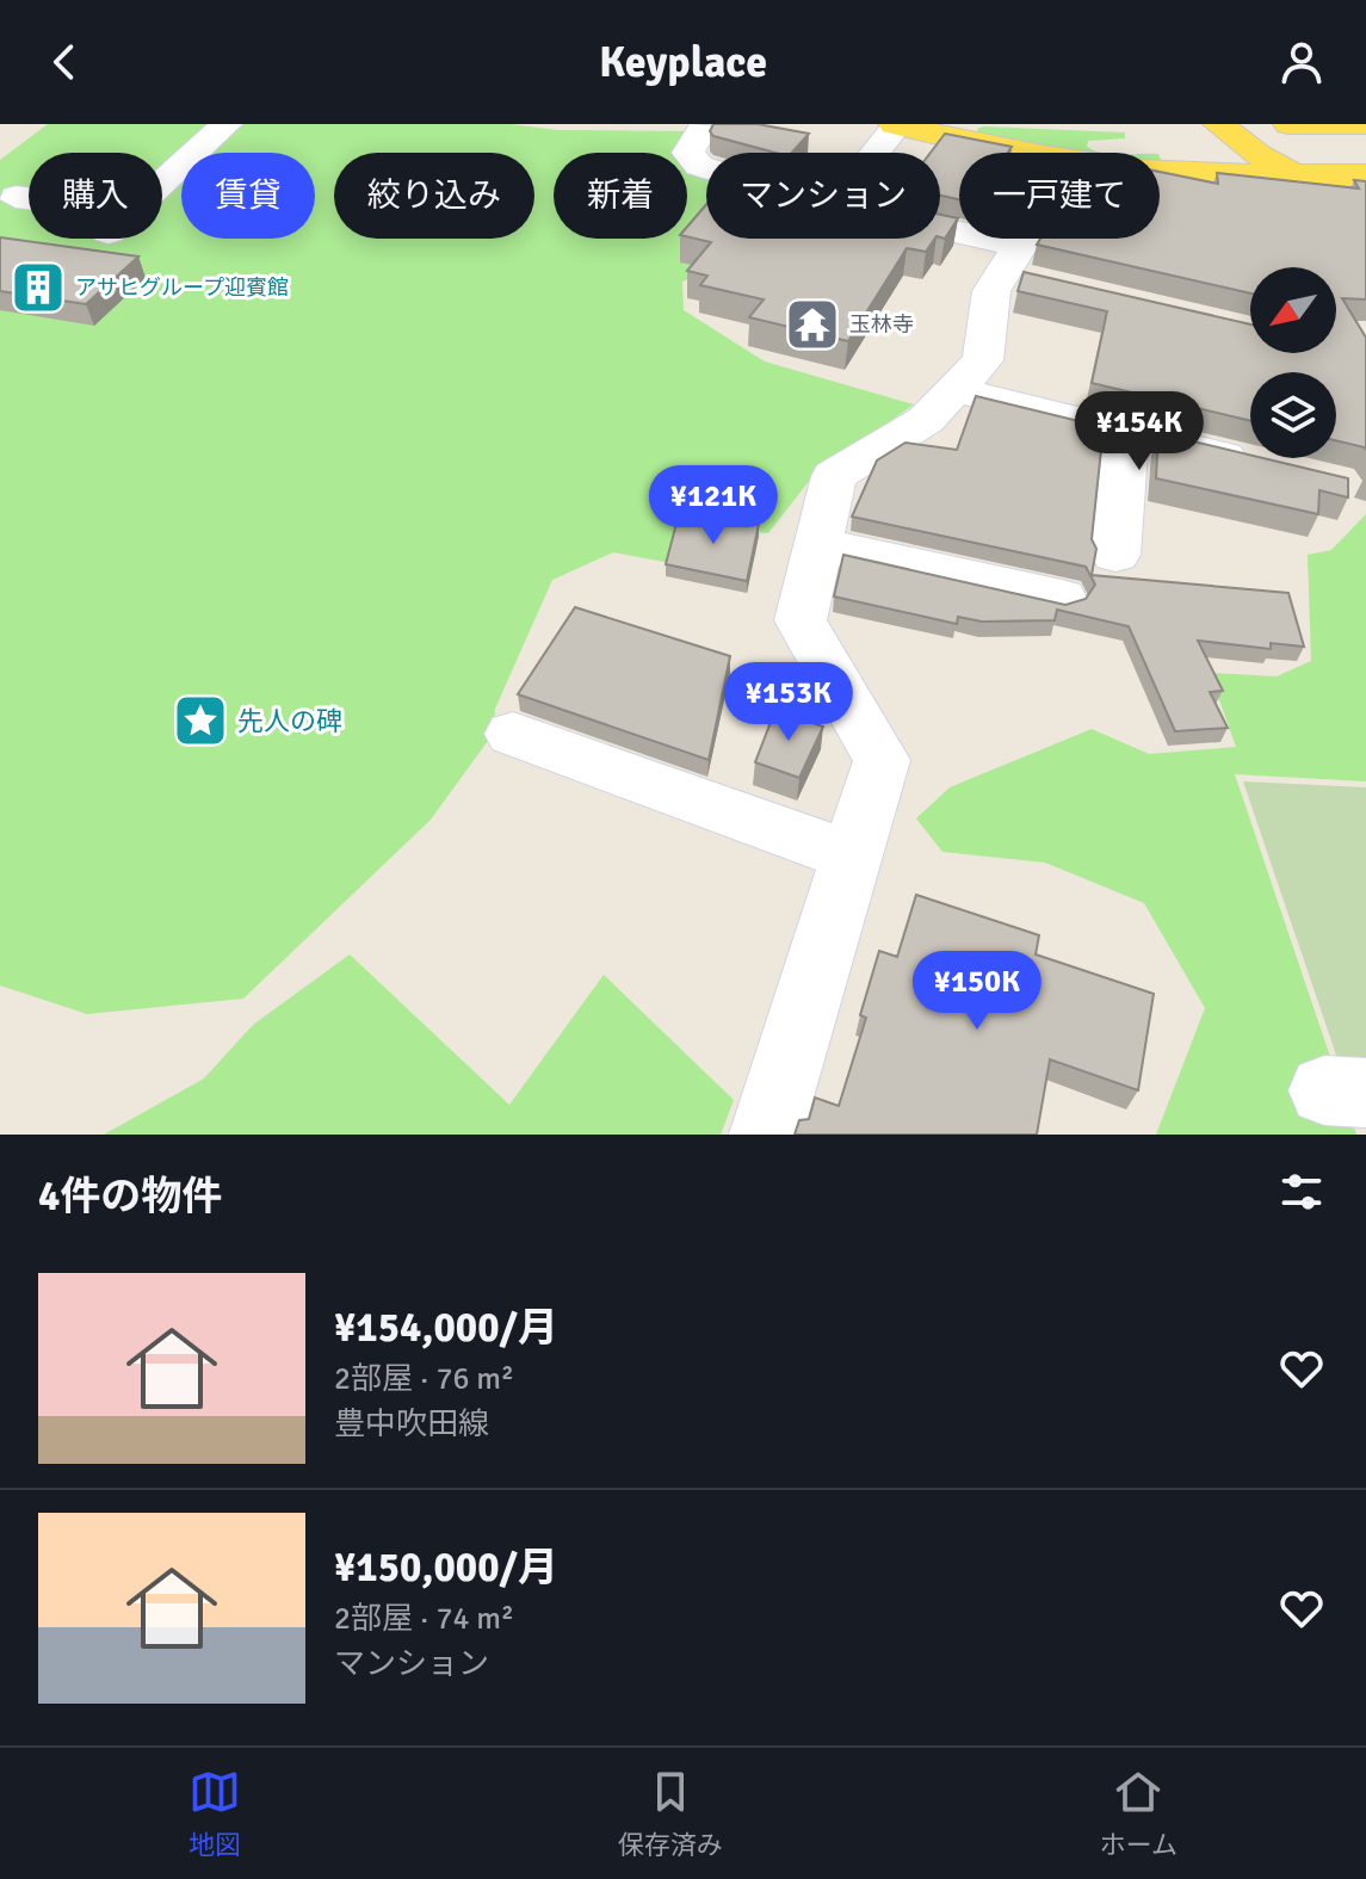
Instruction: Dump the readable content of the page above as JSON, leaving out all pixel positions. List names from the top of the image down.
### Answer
{
  "places": {
    "building": ["アサヒグループ迎賓館"],
    "temple": ["玉林寺"],
    "place": ["先人の碑"]
  },
  "north": "bottom left",
  "page": {
    "header": "Keyplace",
    "chip": [
      "購入",
      "賃貸",
      "絞り込み",
      "新着",
      "マンション",
      "一戸建て"
    ],
    "price": [
      "¥154K",
      "¥121K",
      "¥153K",
      "¥150K"
    ],
    "heading": "4件の物件",
    "list": [
      {
        "name": "¥154,000/月",
        "note": "2部屋 · 76 m² · 豊中吹田線"
      },
      {
        "name": "¥150,000/月",
        "note": "2部屋 · 74 m² · マンション"
      }
    ],
    "tabs": ["地図", "保存済み", "ホーム"]
  }
}
